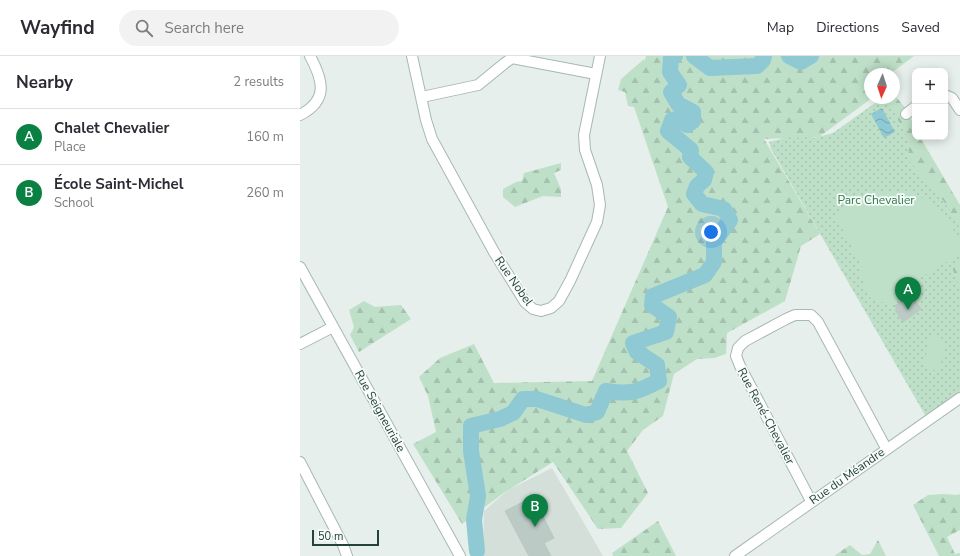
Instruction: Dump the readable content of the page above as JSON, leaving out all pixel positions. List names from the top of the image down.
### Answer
{
  "streets": {
    "street": [
      "Rue Nobel",
      "Rue Seigneuriale",
      "Rue René-Chevalier",
      "Rue du Méandre"
    ]
  },
  "crossings": [
    ["Rue René-Chevalier", "Rue du Méandre"]
  ],
  "parks": ["Parc Chevalier"],
  "scale_bar": "50 m",
  "north": "bottom",
  "page": {
    "header": "Wayfind",
    "search": "Search here",
    "nav": ["Map", "Directions", "Saved"],
    "heading": ["Nearby", "2 results"],
    "map_buttons": ["+", "−"],
    "list": [
      {
        "mark": "A",
        "name": "Chalet Chevalier",
        "note": "Place",
        "value": "160 m"
      },
      {
        "mark": "B",
        "name": "École Saint-Michel",
        "note": "School",
        "value": "260 m"
      }
    ],
    "pins": ["A", "B"],
    "scale": "50 m"
  }
}
